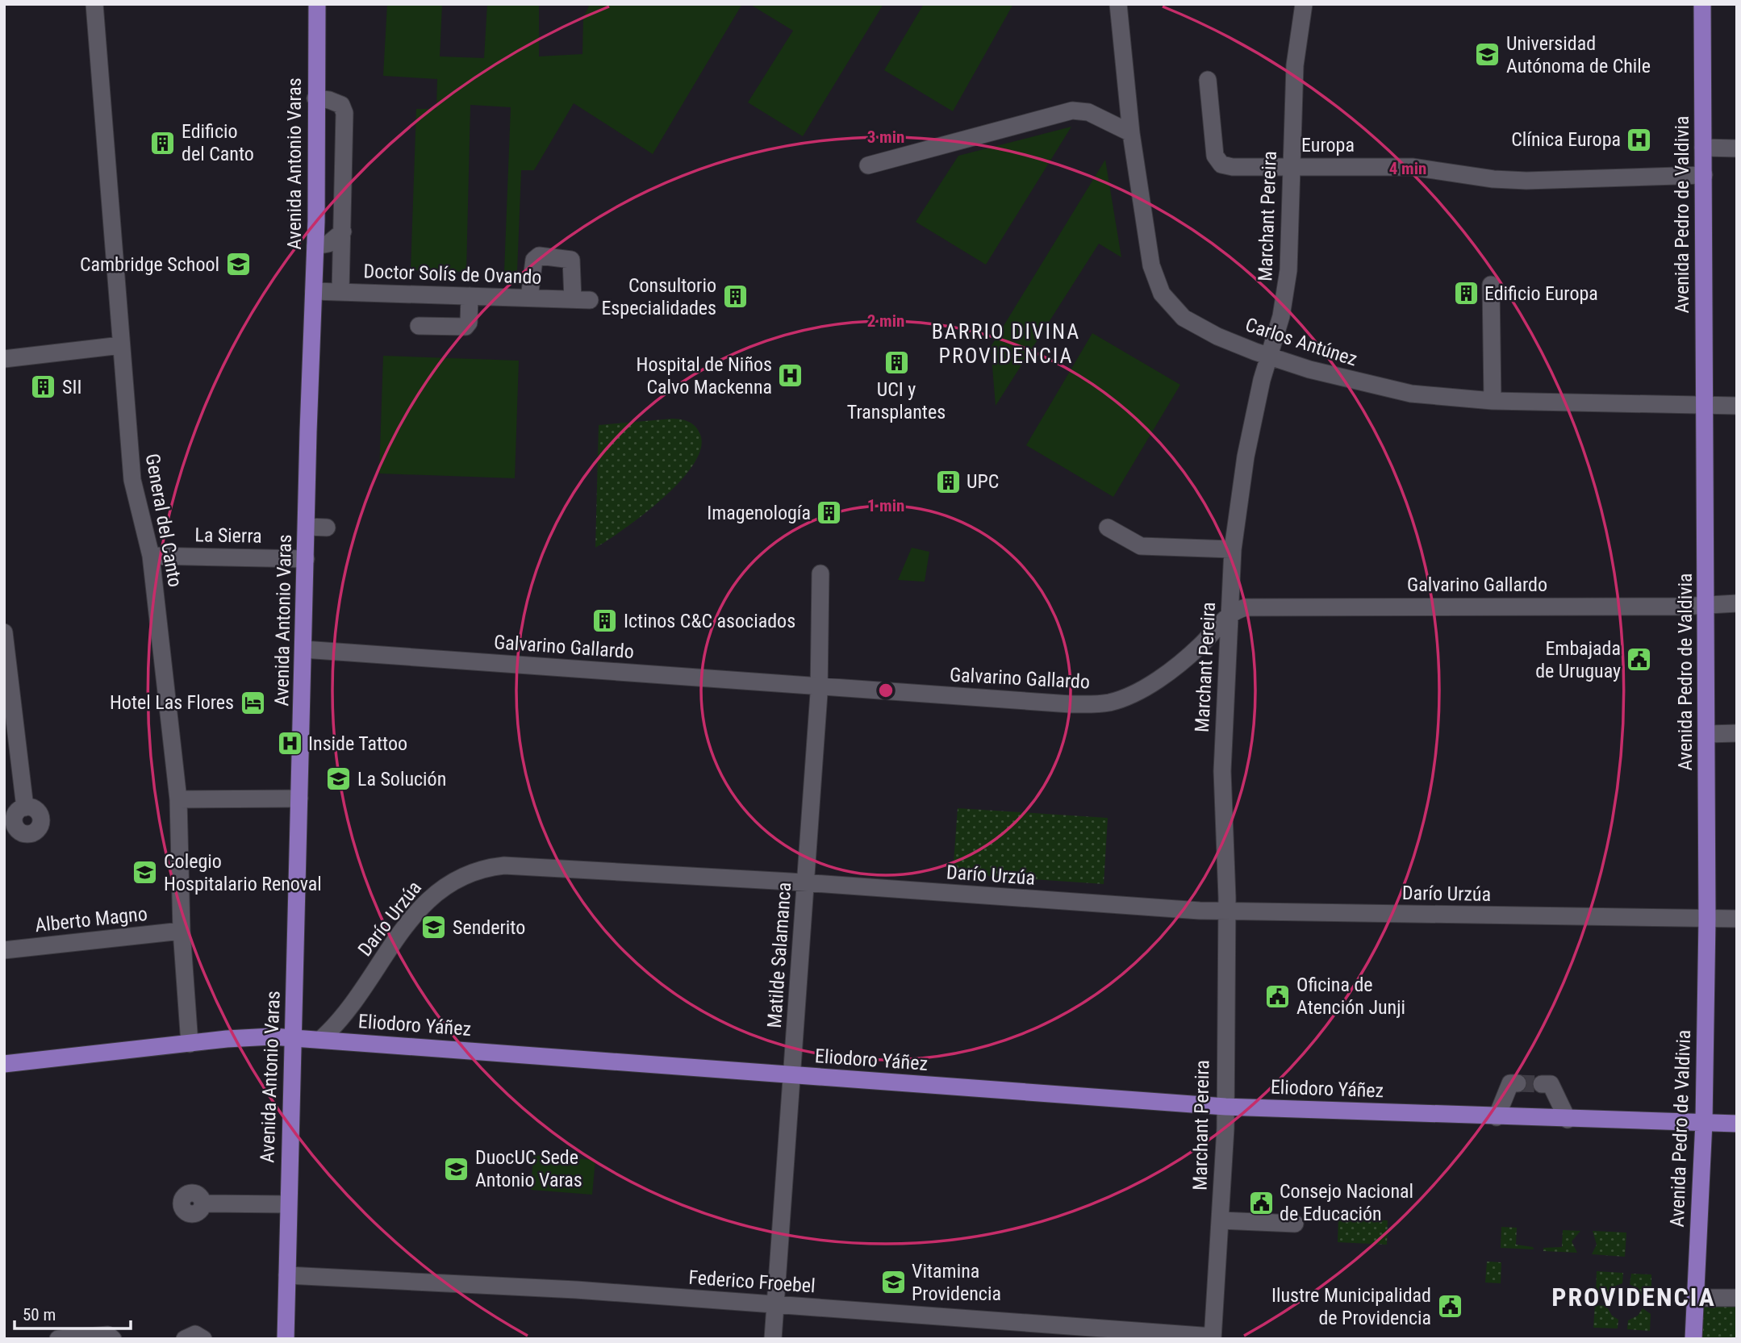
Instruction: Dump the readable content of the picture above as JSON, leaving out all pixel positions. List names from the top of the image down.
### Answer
{
  "streets": {
    "main road": ["Avenida Antonio Varas", "Avenida Pedro de Valdivia", "Eliodoro Yáñez"],
    "street": [
      "Europa",
      "Marchant Pereira",
      "Doctor Solís de Ovando",
      "Carlos Antúnez",
      "General del Canto",
      "La Sierra",
      "Galvarino Gallardo",
      "Darío Urzúa",
      "Alberto Magno",
      "Matilde Salamanca",
      "Federico Froebel"
    ]
  },
  "crossings": [
    ["Europa", "Avenida Pedro de Valdivia"],
    ["Europa", "Marchant Pereira"],
    ["Avenida Antonio Varas", "Doctor Solís de Ovando"],
    ["Avenida Antonio Varas", "La Sierra"],
    ["Avenida Antonio Varas", "Galvarino Gallardo"],
    ["Avenida Antonio Varas", "Eliodoro Yáñez"],
    ["Avenida Antonio Varas", "Federico Froebel"],
    ["Avenida Pedro de Valdivia", "Carlos Antúnez"],
    ["Avenida Pedro de Valdivia", "Galvarino Gallardo"],
    ["Avenida Pedro de Valdivia", "Darío Urzúa"],
    ["Avenida Pedro de Valdivia", "Eliodoro Yáñez"],
    ["Marchant Pereira", "Carlos Antúnez"],
    ["Marchant Pereira", "Galvarino Gallardo"],
    ["Marchant Pereira", "Darío Urzúa"],
    ["Marchant Pereira", "Eliodoro Yáñez"],
    ["Marchant Pereira", "Federico Froebel"],
    ["General del Canto", "La Sierra"],
    ["General del Canto", "Alberto Magno"],
    ["General del Canto", "Eliodoro Yáñez"],
    ["Galvarino Gallardo", "Matilde Salamanca"],
    ["Darío Urzúa", "Matilde Salamanca"],
    ["Darío Urzúa", "Eliodoro Yáñez"],
    ["Matilde Salamanca", "Eliodoro Yáñez"],
    ["Matilde Salamanca", "Federico Froebel"]
  ],
  "districts": ["BARRIO DIVINA PROVIDENCIA", "PROVIDENCIA"],
  "places": {
    "school or university": [
      "Universidad Autónoma de Chile",
      "Cambridge School",
      "La Solución",
      "Colegio Hospitalario Renoval",
      "Senderito",
      "DuocUC Sede Antonio Varas",
      "Vitamina Providencia"
    ],
    "hospital": ["Clínica Europa", "Hospital de Niños Calvo Mackenna", "Inside Tattoo"],
    "building": [
      "Edificio del Canto",
      "Edificio Europa",
      "Consultorio Especialidades",
      "UCI y Transplantes",
      "SII",
      "UPC",
      "Imagenología",
      "Ictinos C&C asociados"
    ],
    "public building": [
      "Embajada de Uruguay",
      "Oficina de Atención Junji",
      "Consejo Nacional de Educación",
      "Ilustre Municipalidad de Providencia"
    ],
    "hotel": ["Hotel Las Flores"]
  },
  "scale_bar": "50 m",
  "rings": [
    "3 min",
    "4 min",
    "2 min",
    "1 min"
  ]
}
